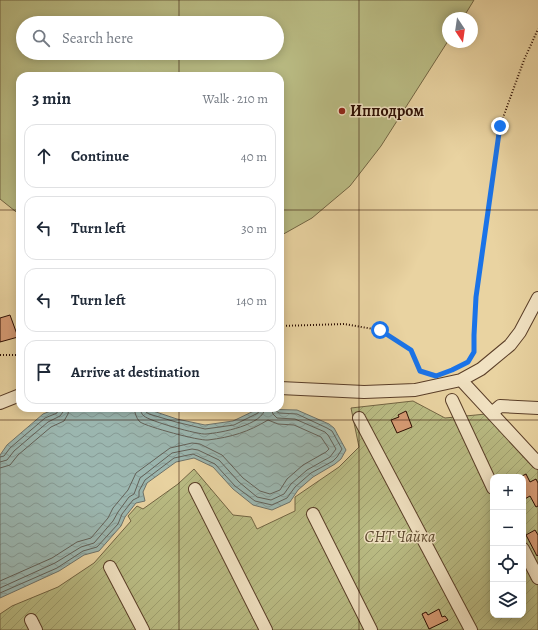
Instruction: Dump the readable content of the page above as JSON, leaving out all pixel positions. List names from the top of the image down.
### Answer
{
  "parks": ["СНТ Чайка"],
  "places": ["Ипподром"],
  "north": "bottom",
  "page": {
    "search": "Search here",
    "heading": ["3 min", "Walk · 210 m"],
    "list": [
      ["Continue", "40 m"],
      ["Turn left", "30 m"],
      ["Turn left", "140 m"],
      "Arrive at destination"
    ],
    "map_buttons": ["+", "−"]
  }
}
